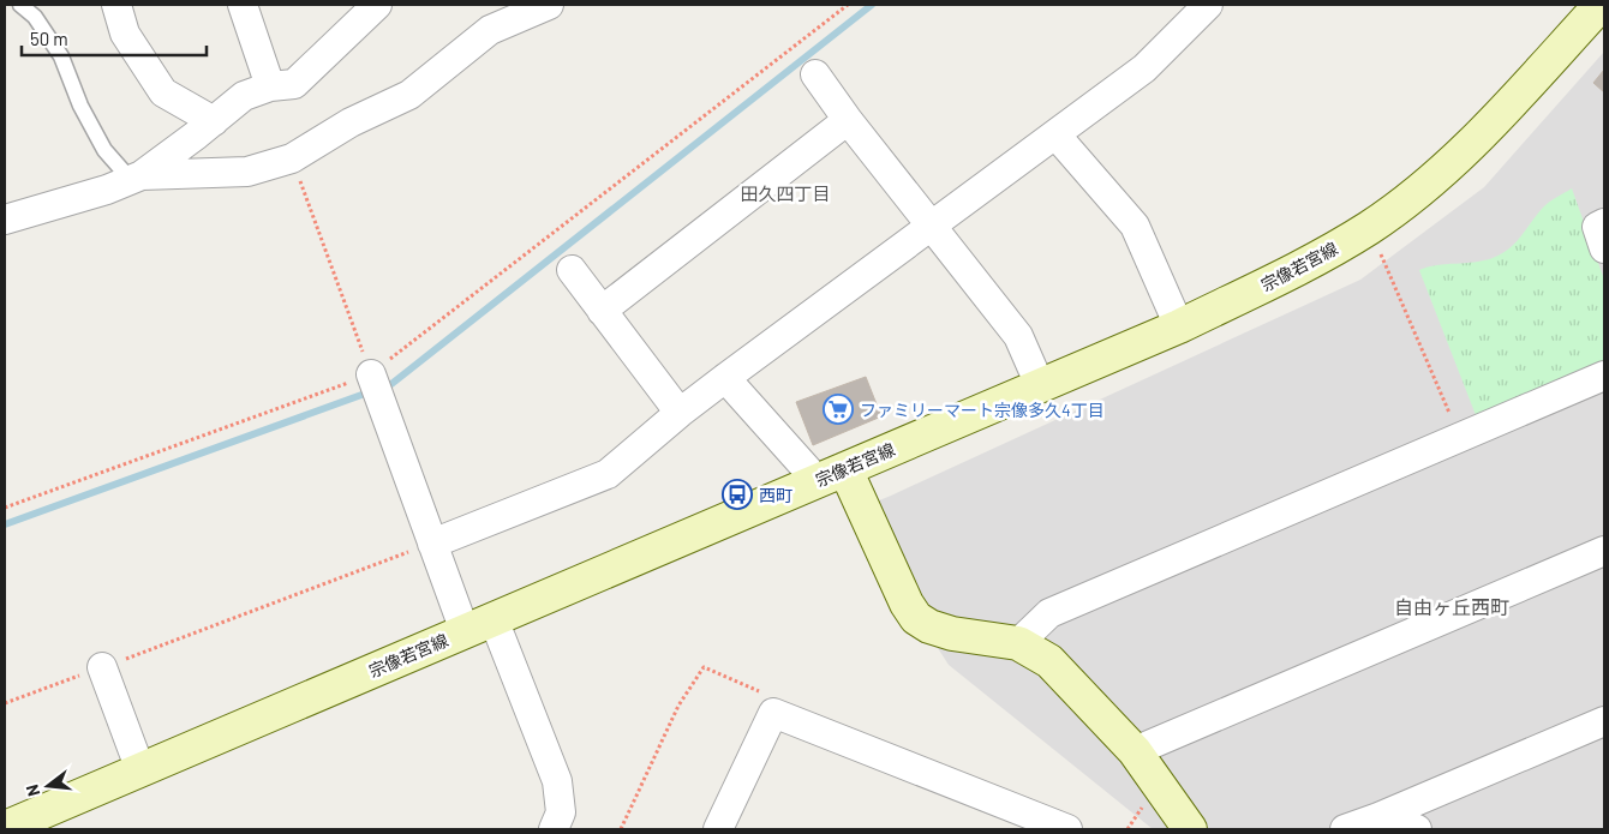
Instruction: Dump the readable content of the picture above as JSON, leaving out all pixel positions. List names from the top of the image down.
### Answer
{
  "streets": {
    "main road": ["宗像若宮線"]
  },
  "districts": ["田久四丁目", "自由ヶ丘西町"],
  "places": {
    "supermarket": ["ファミリーマート宗像多久4丁目"],
    "bus stop": ["西町"]
  },
  "scale_bar": "50 m",
  "north": "left"
}
